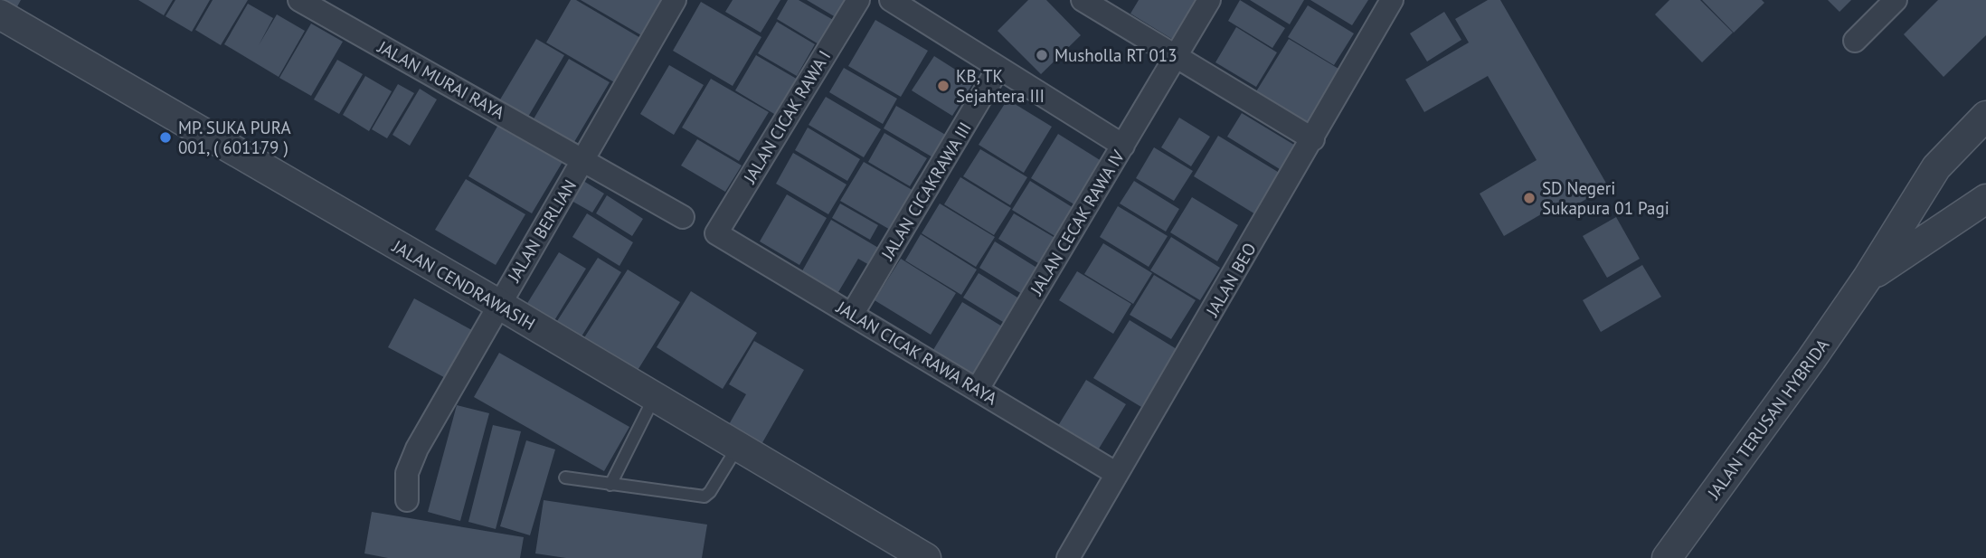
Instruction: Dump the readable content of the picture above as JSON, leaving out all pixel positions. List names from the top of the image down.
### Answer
{
  "streets": {
    "street": [
      "JALAN MURAI RAYA",
      "JALAN CICAK RAWA I",
      "JALAN CICAKRAWA III",
      "JALAN CECAK RAWA IV",
      "JALAN BERLIAN",
      "JALAN BEO",
      "JALAN CENDRAWASIH",
      "JALAN CICAK RAWA RAYA",
      "JALAN TERUSAN HYBRIDA"
    ]
  },
  "crossings": [
    ["JALAN MURAI RAYA", "JALAN BERLIAN"],
    ["JALAN CICAK RAWA I", "JALAN CICAK RAWA RAYA"],
    ["JALAN CICAKRAWA III", "JALAN CICAK RAWA RAYA"],
    ["JALAN CECAK RAWA IV", "JALAN CICAK RAWA RAYA"],
    ["JALAN BERLIAN", "JALAN CENDRAWASIH"],
    ["JALAN BEO", "JALAN CICAK RAWA RAYA"]
  ],
  "places": [
    "Musholla RT 013",
    "KB, TK Sejahtera III",
    "MP. SUKA PURA 001, ( 601179 )",
    "SD Negeri Sukapura 01 Pagi"
  ]
}
